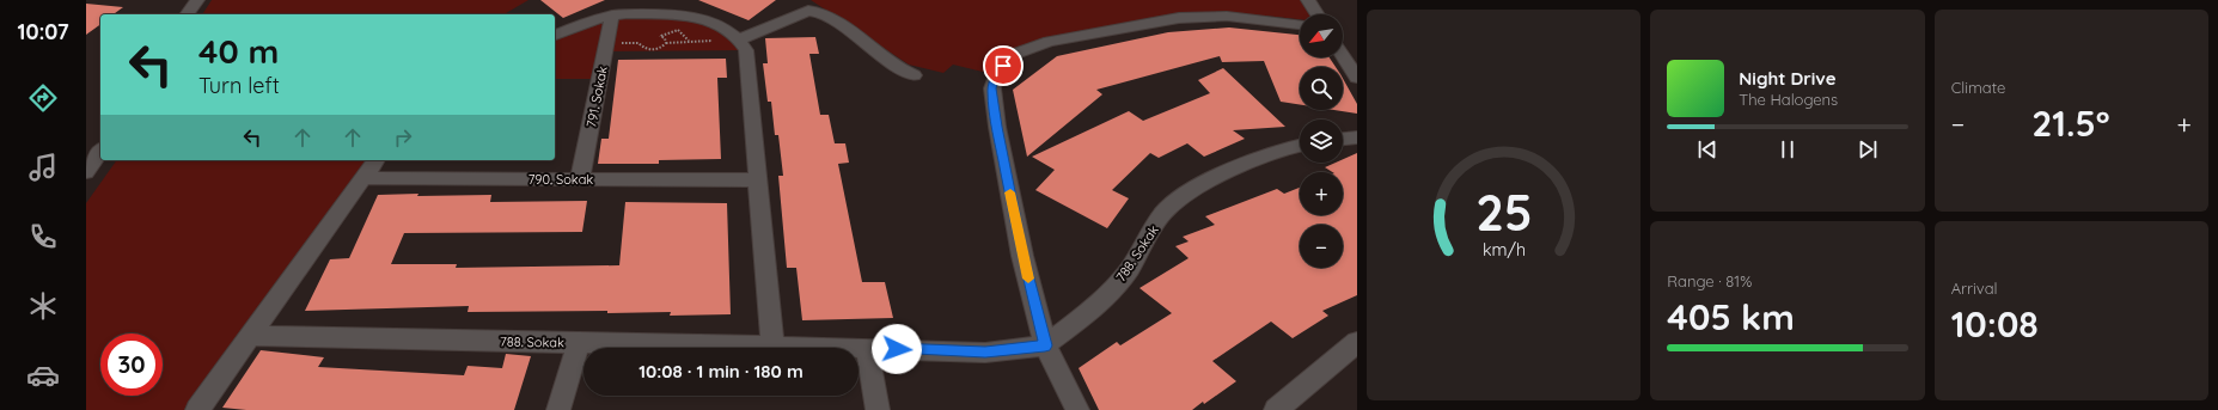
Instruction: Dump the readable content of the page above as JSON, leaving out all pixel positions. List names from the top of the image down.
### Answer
{
  "streets": {
    "street": ["791. Sokak", "790. Sokak", "788. Sokak"]
  },
  "crossings": [
    ["791. Sokak", "790. Sokak"]
  ],
  "north": "bottom left",
  "page": {
    "tabs": "10:07",
    "tile": [
      "Climate",
      ["Range · 81%", "405 km"],
      ["Arrival", "10:08"]
    ],
    "map_buttons": ["+", "−"],
    "turn": ["40 m", "Turn left"],
    "song": ["Night Drive", "The Halogens"],
    "heat": ["−", "21.5°", "+"],
    "limit": "30",
    "trip": "10:08 · 1 min · 180 m",
    "gauge": ["25", "km/h"]
  }
}
